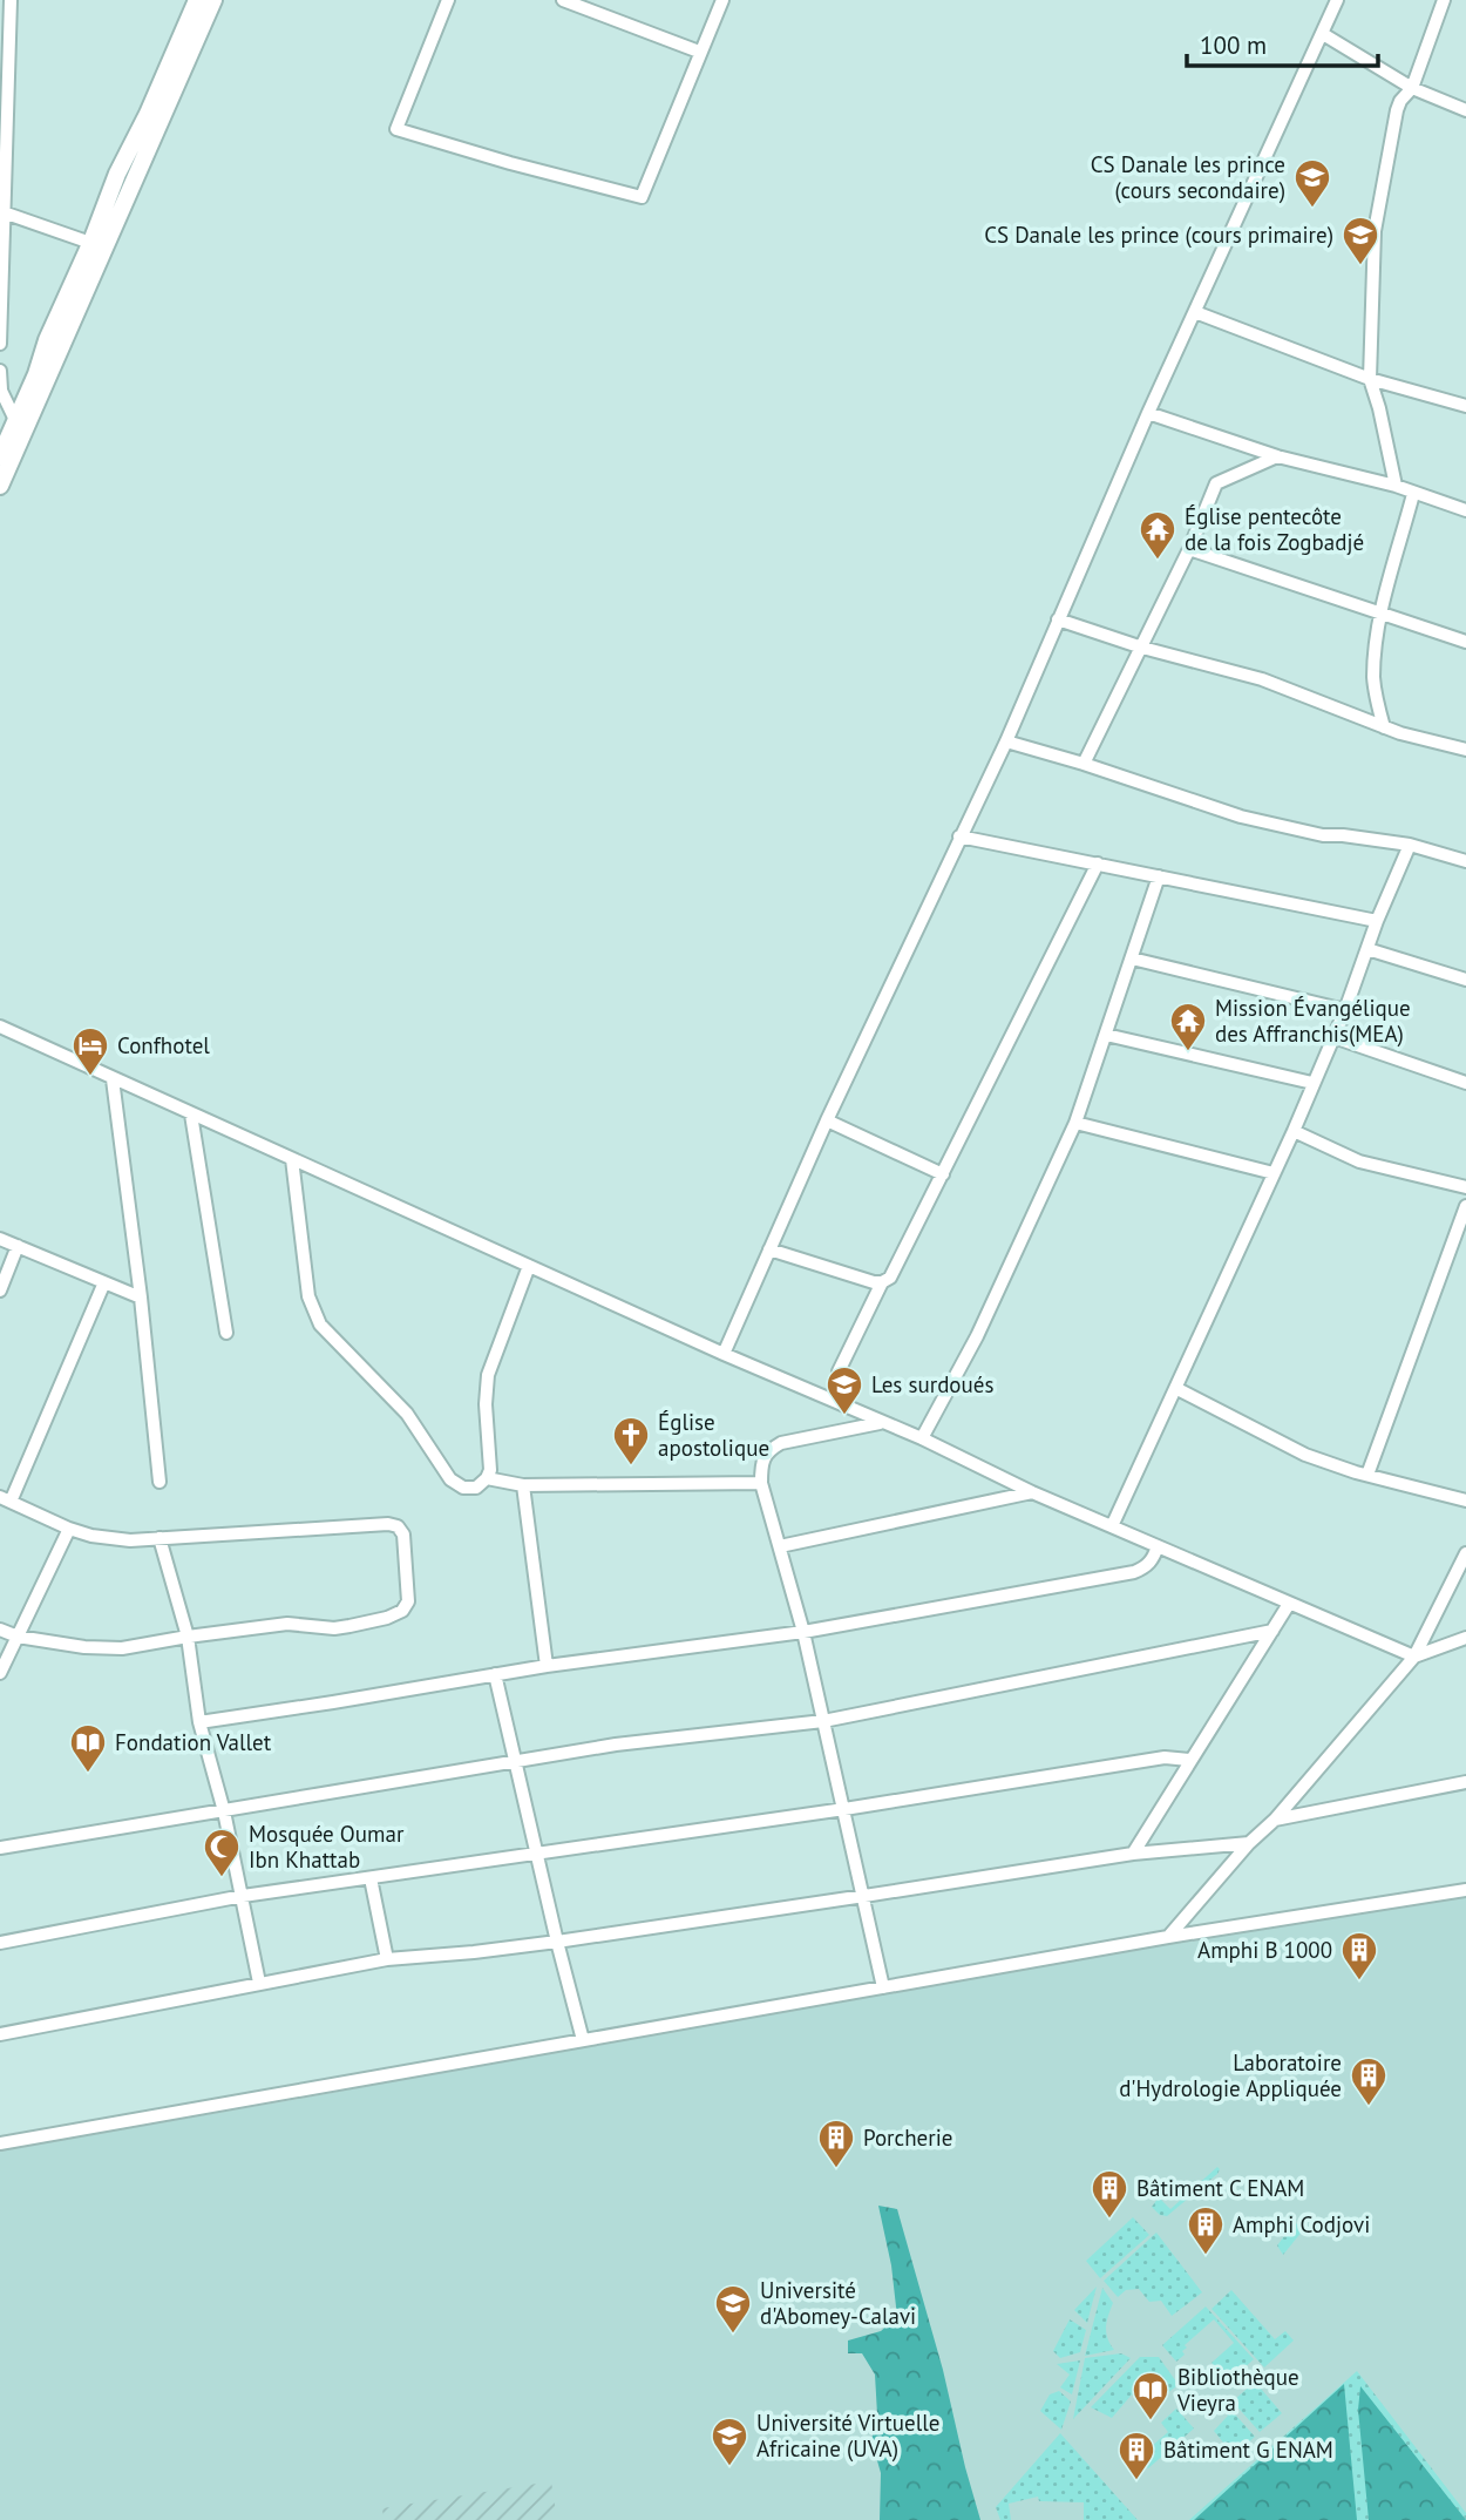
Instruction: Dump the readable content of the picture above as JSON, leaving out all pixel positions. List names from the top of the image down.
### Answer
{
  "places": {
    "school or university": [
      "CS Danale les prince (cours secondaire)",
      "CS Danale les prince (cours primaire)",
      "Les surdoués",
      "Université d'Abomey-Calavi",
      "Université Virtuelle Africaine (UVA)"
    ],
    "temple": ["Église pentecôte de la fois Zogbadjé", "Mission Évangélique des Affranchis(MEA)"],
    "hotel": ["Confhotel"],
    "church": ["Église apostolique"],
    "library": ["Fondation Vallet", "Bibliothèque Vieyra"],
    "mosque": ["Mosquée Oumar Ibn Khattab"],
    "building": [
      "Amphi B 1000",
      "Laboratoire d'Hydrologie Appliquée",
      "Porcherie",
      "Bâtiment C ENAM",
      "Amphi Codjovi",
      "Bâtiment G ENAM"
    ]
  },
  "scale_bar": "100 m"
}
